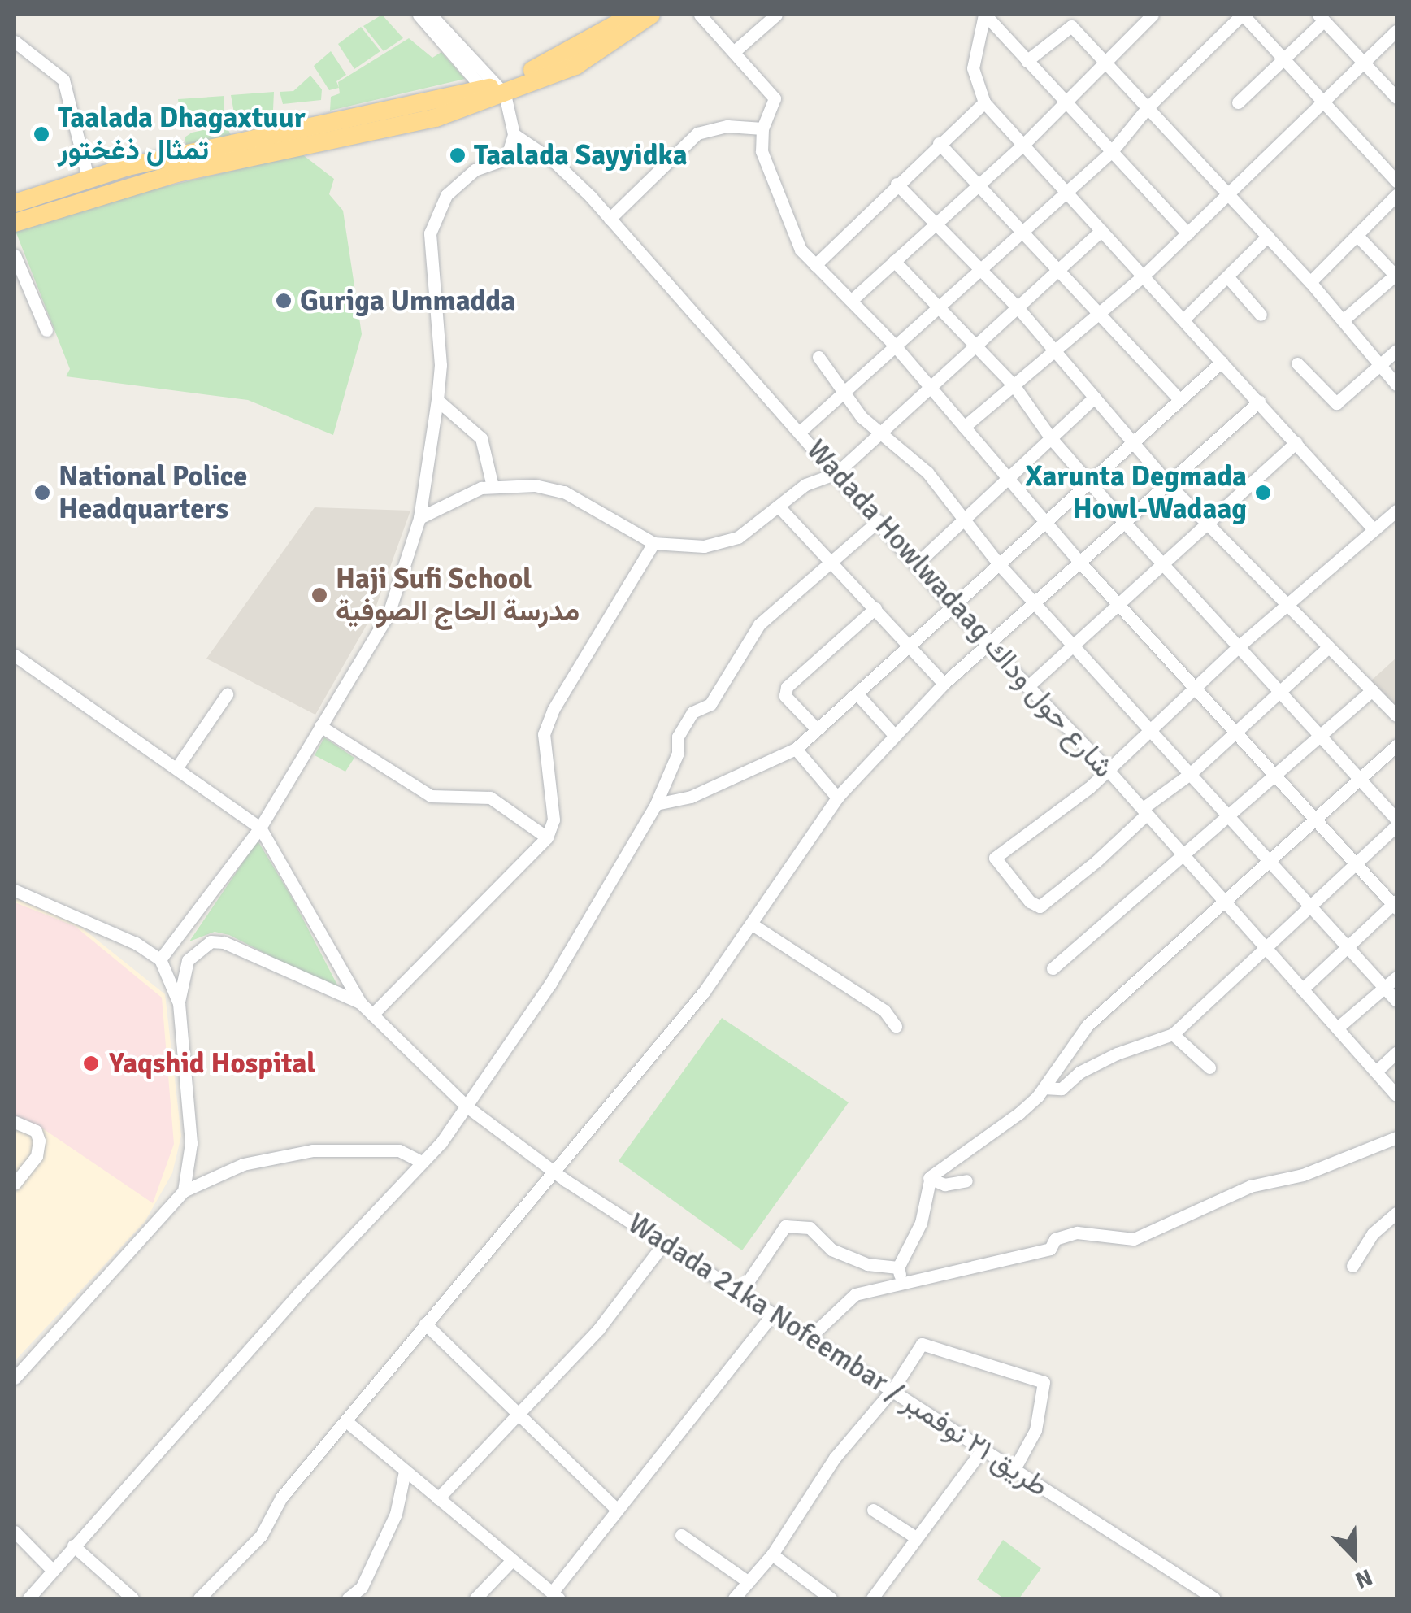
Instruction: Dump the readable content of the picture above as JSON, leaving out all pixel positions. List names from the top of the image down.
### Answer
{
  "streets": {
    "street": ["Wadada Howlwadaag شارع حول وداك", "Wadada 21ka Nofeembar / طريق ٢١ نوفمبر"]
  },
  "places": [
    "Taalada Dhagaxtuur تمثال ذغختور",
    "Taalada Sayyidka",
    "Guriga Ummadda",
    "National Police Headquarters",
    "Xarunta Degmada Howl-Wadaag",
    "Haji Sufi School مدرسة الحاج الصوفية",
    "Yaqshid Hospital"
  ],
  "north": "bottom right"
}
